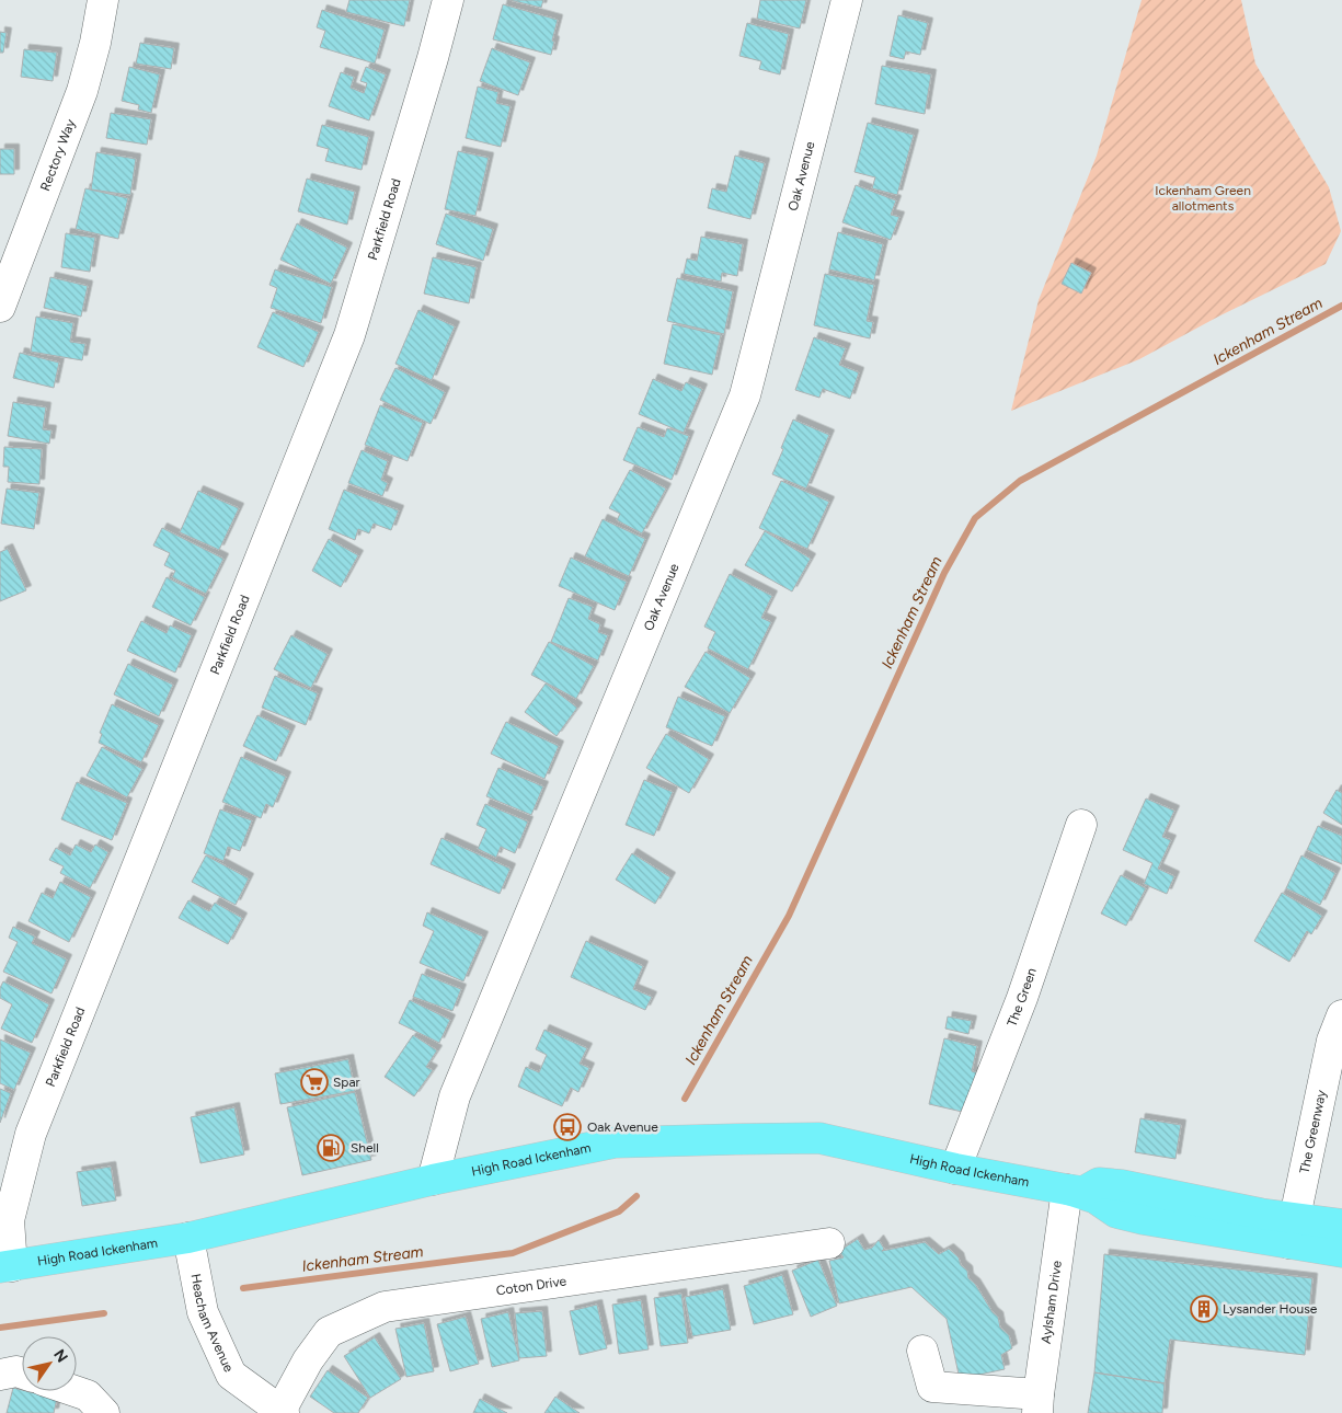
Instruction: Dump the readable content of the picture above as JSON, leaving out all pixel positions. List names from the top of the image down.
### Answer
{
  "streets": {
    "main road": ["High Road Ickenham"],
    "street": [
      "Rectory Way",
      "Oak Avenue",
      "Parkfield Road",
      "The Green",
      "The Greenway",
      "Coton Drive",
      "Aylsham Drive",
      "Heacham Avenue"
    ]
  },
  "crossings": [
    ["Oak Avenue", "High Road Ickenham"],
    ["Parkfield Road", "High Road Ickenham"],
    ["The Green", "High Road Ickenham"],
    ["The Greenway", "High Road Ickenham"],
    ["High Road Ickenham", "Aylsham Drive"],
    ["High Road Ickenham", "Heacham Avenue"],
    ["Coton Drive", "Heacham Avenue"]
  ],
  "water": ["Ickenham Stream"],
  "parks": ["Ickenham Green allotments"],
  "places": {
    "supermarket": ["Spar"],
    "bus stop": ["Oak Avenue"],
    "fuel station": ["Shell"],
    "building": ["Lysander House"]
  },
  "north": "top right"
}
